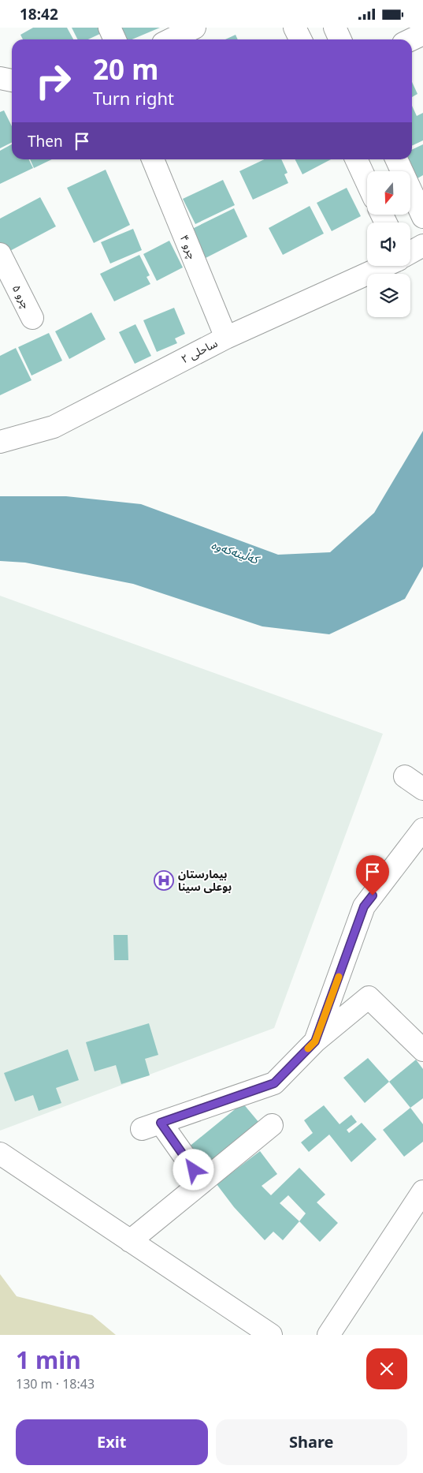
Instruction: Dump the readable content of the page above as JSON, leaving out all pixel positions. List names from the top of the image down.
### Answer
{
  "streets": {
    "street": ["چرو ۴", "چرو ۵", "ساحلی ۲"]
  },
  "crossings": [
    ["چرو ۴", "ساحلی ۲"]
  ],
  "water": ["کەڵینەکەوە"],
  "places": {
    "hospital": ["بیمارستان بوعلی سینا"]
  },
  "north": "bottom",
  "page": {
    "status": "18:42",
    "turn": ["20 m", "Turn right"],
    "then": "Then",
    "heading": ["1 min", "130 m · 18:43"],
    "buttons": ["Exit", "Share"]
  }
}
